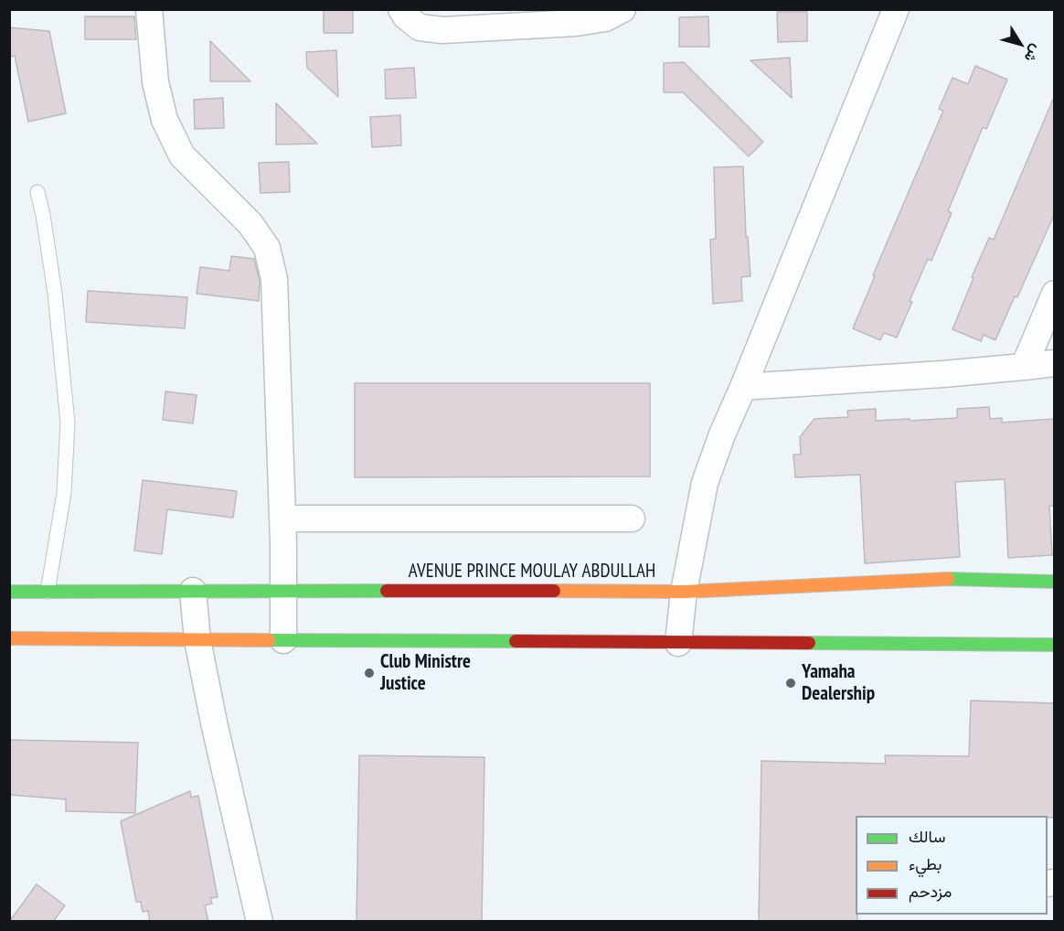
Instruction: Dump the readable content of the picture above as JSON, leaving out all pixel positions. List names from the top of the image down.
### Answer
{
  "streets": {
    "main road": ["AVENUE PRINCE MOULAY ABDULLAH"]
  },
  "places": ["Club Ministre Justice", "Yamaha Dealership"],
  "legend": ["سالك", "بطيء", "مزدحم"],
  "north": "bottom right"
}
